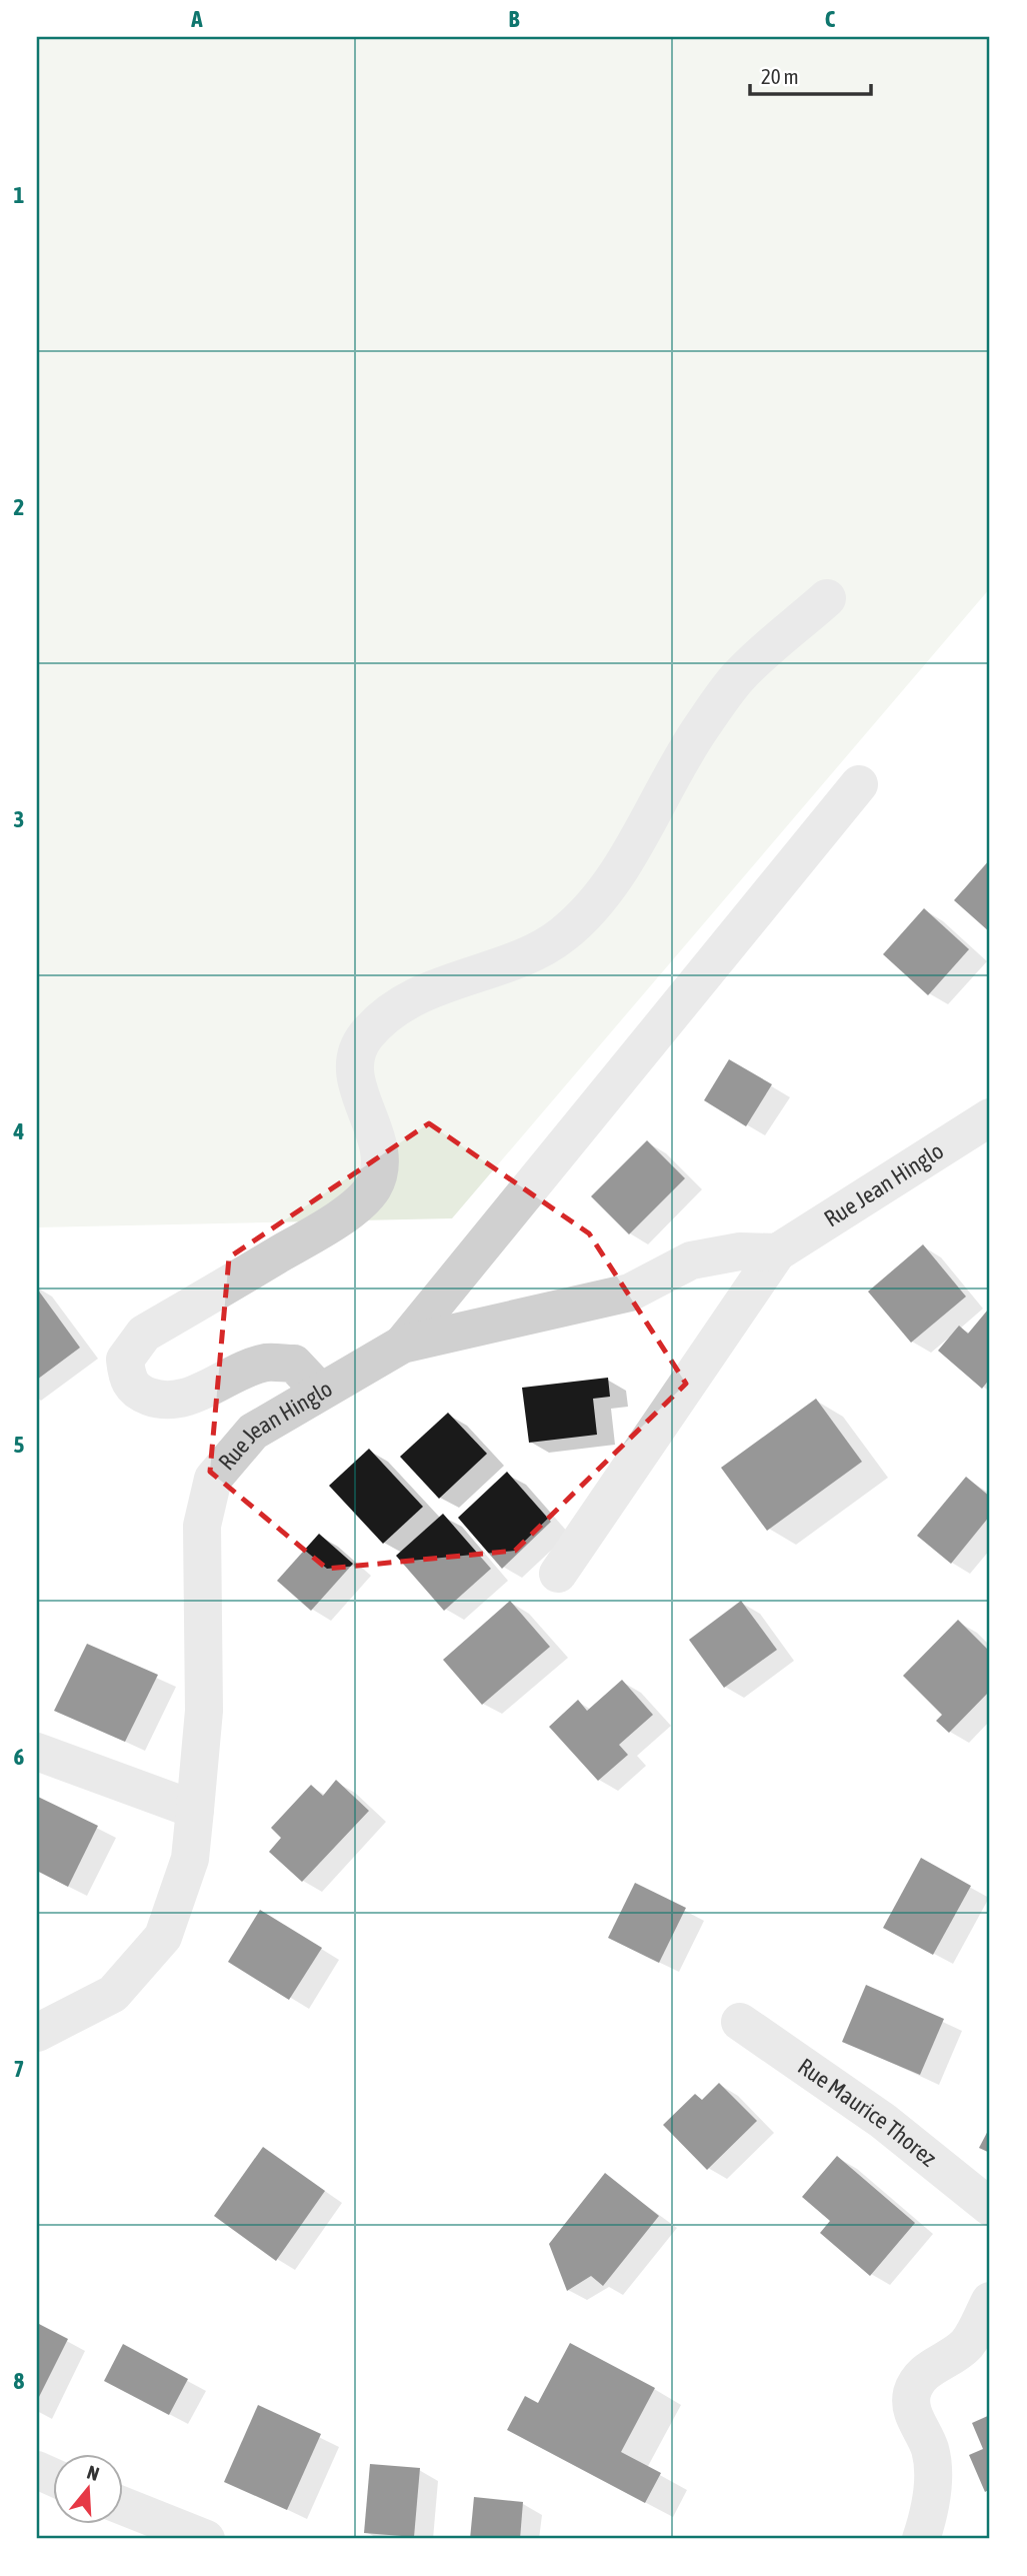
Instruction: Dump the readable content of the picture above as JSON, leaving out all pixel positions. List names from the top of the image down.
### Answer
{
  "streets": {
    "street": ["Rue Jean Hinglo", "Rue Maurice Thorez"]
  },
  "scale_bar": "20 m",
  "north": "top",
  "grid": {
    "columns": ["A", "B", "C"],
    "rows": [
      "1",
      "2",
      "3",
      "4",
      "5",
      "6",
      "7",
      "8"
    ]
  }
}
